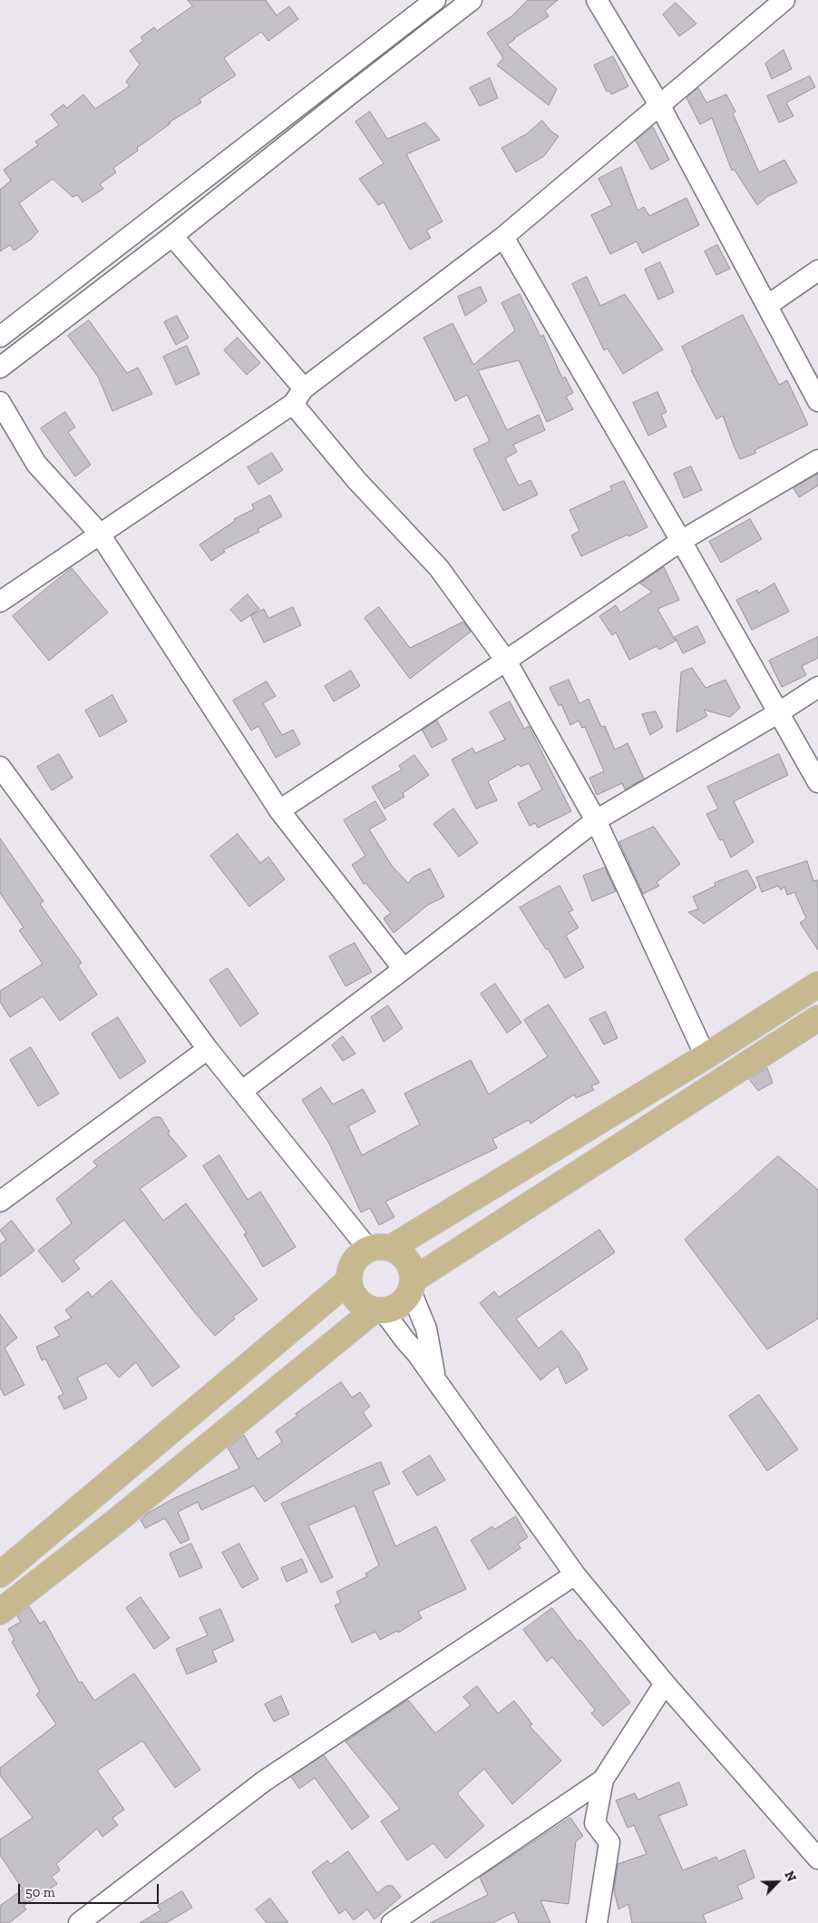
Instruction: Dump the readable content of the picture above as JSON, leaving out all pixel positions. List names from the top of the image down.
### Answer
{
  "scale_bar": "50 m",
  "north": "top right"
}
